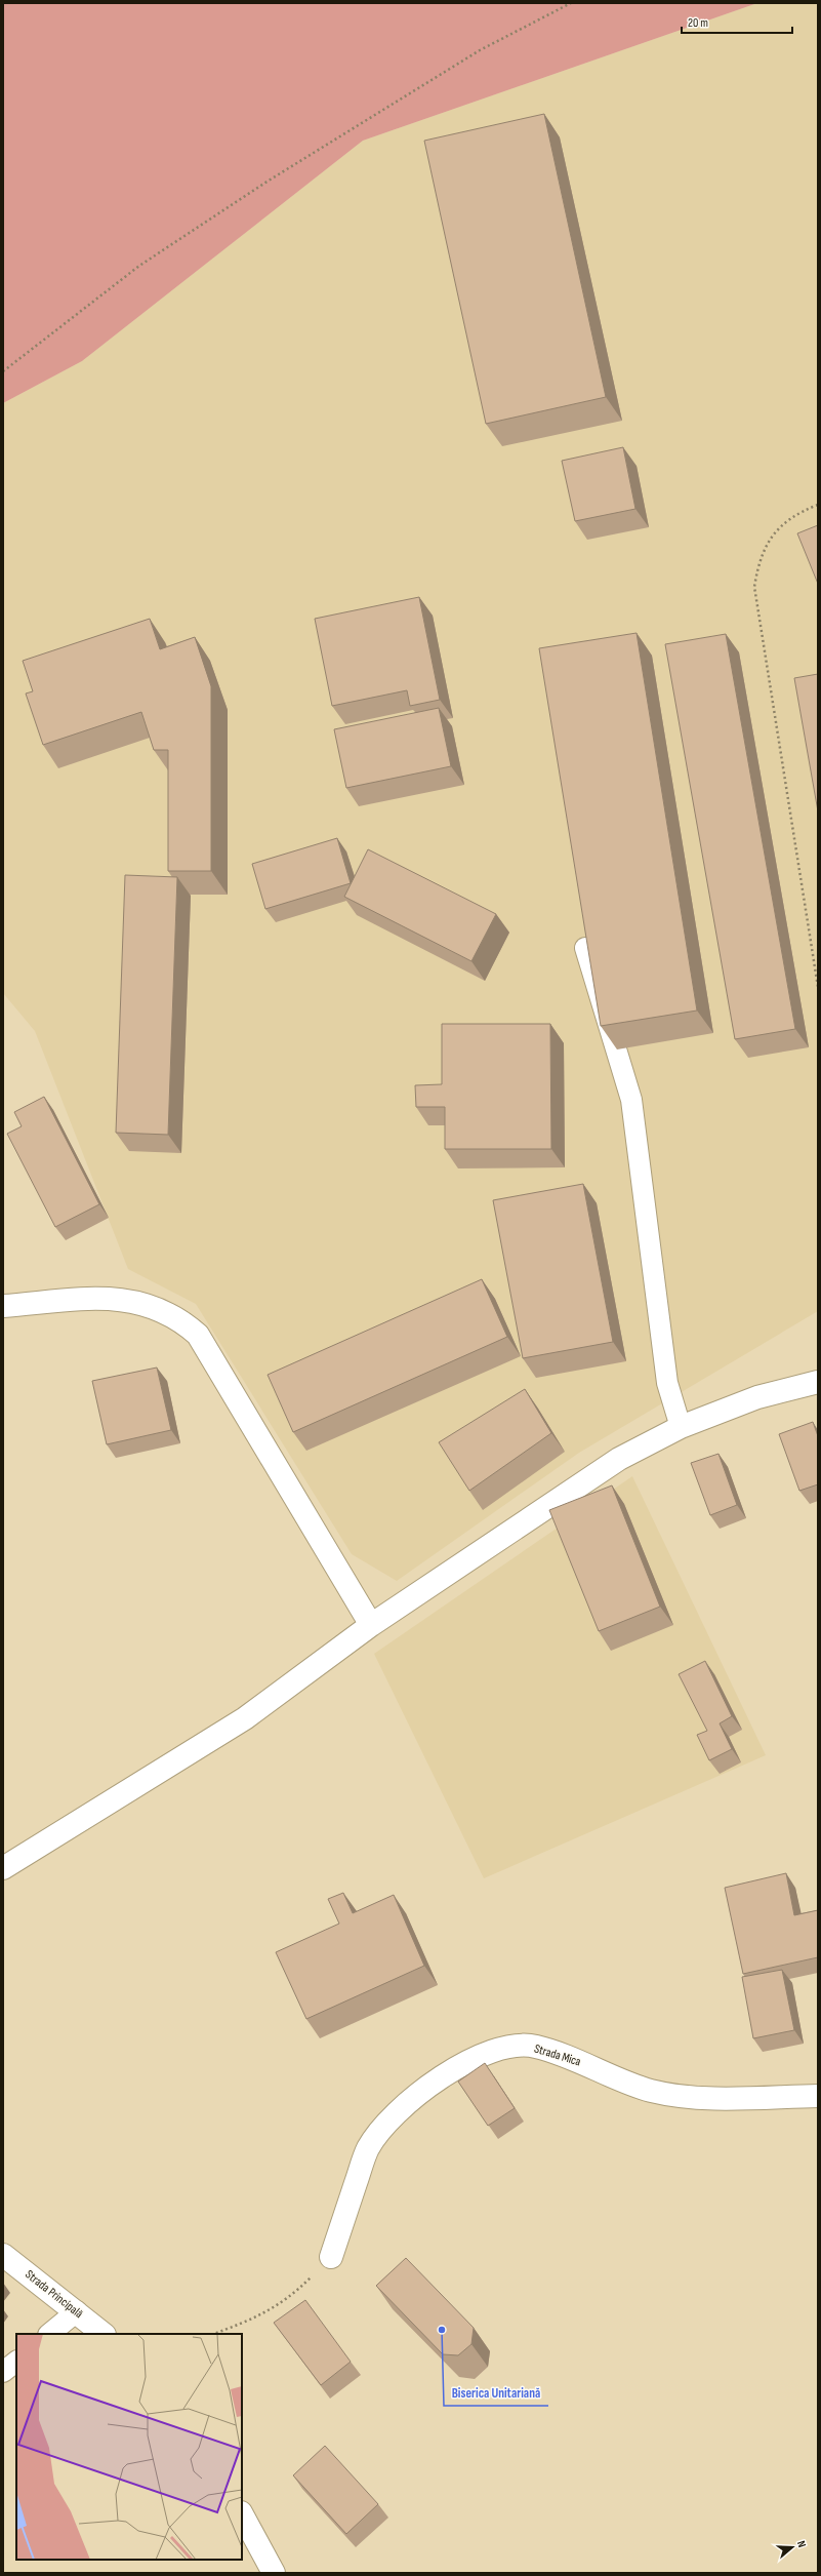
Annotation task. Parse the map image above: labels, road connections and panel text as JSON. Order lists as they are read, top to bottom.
{
  "streets": {
    "street": ["Strada Mica", "Strada Principală"]
  },
  "places": ["Biserica Unitariană"],
  "scale_bar": "20 m",
  "north": "right"
}
